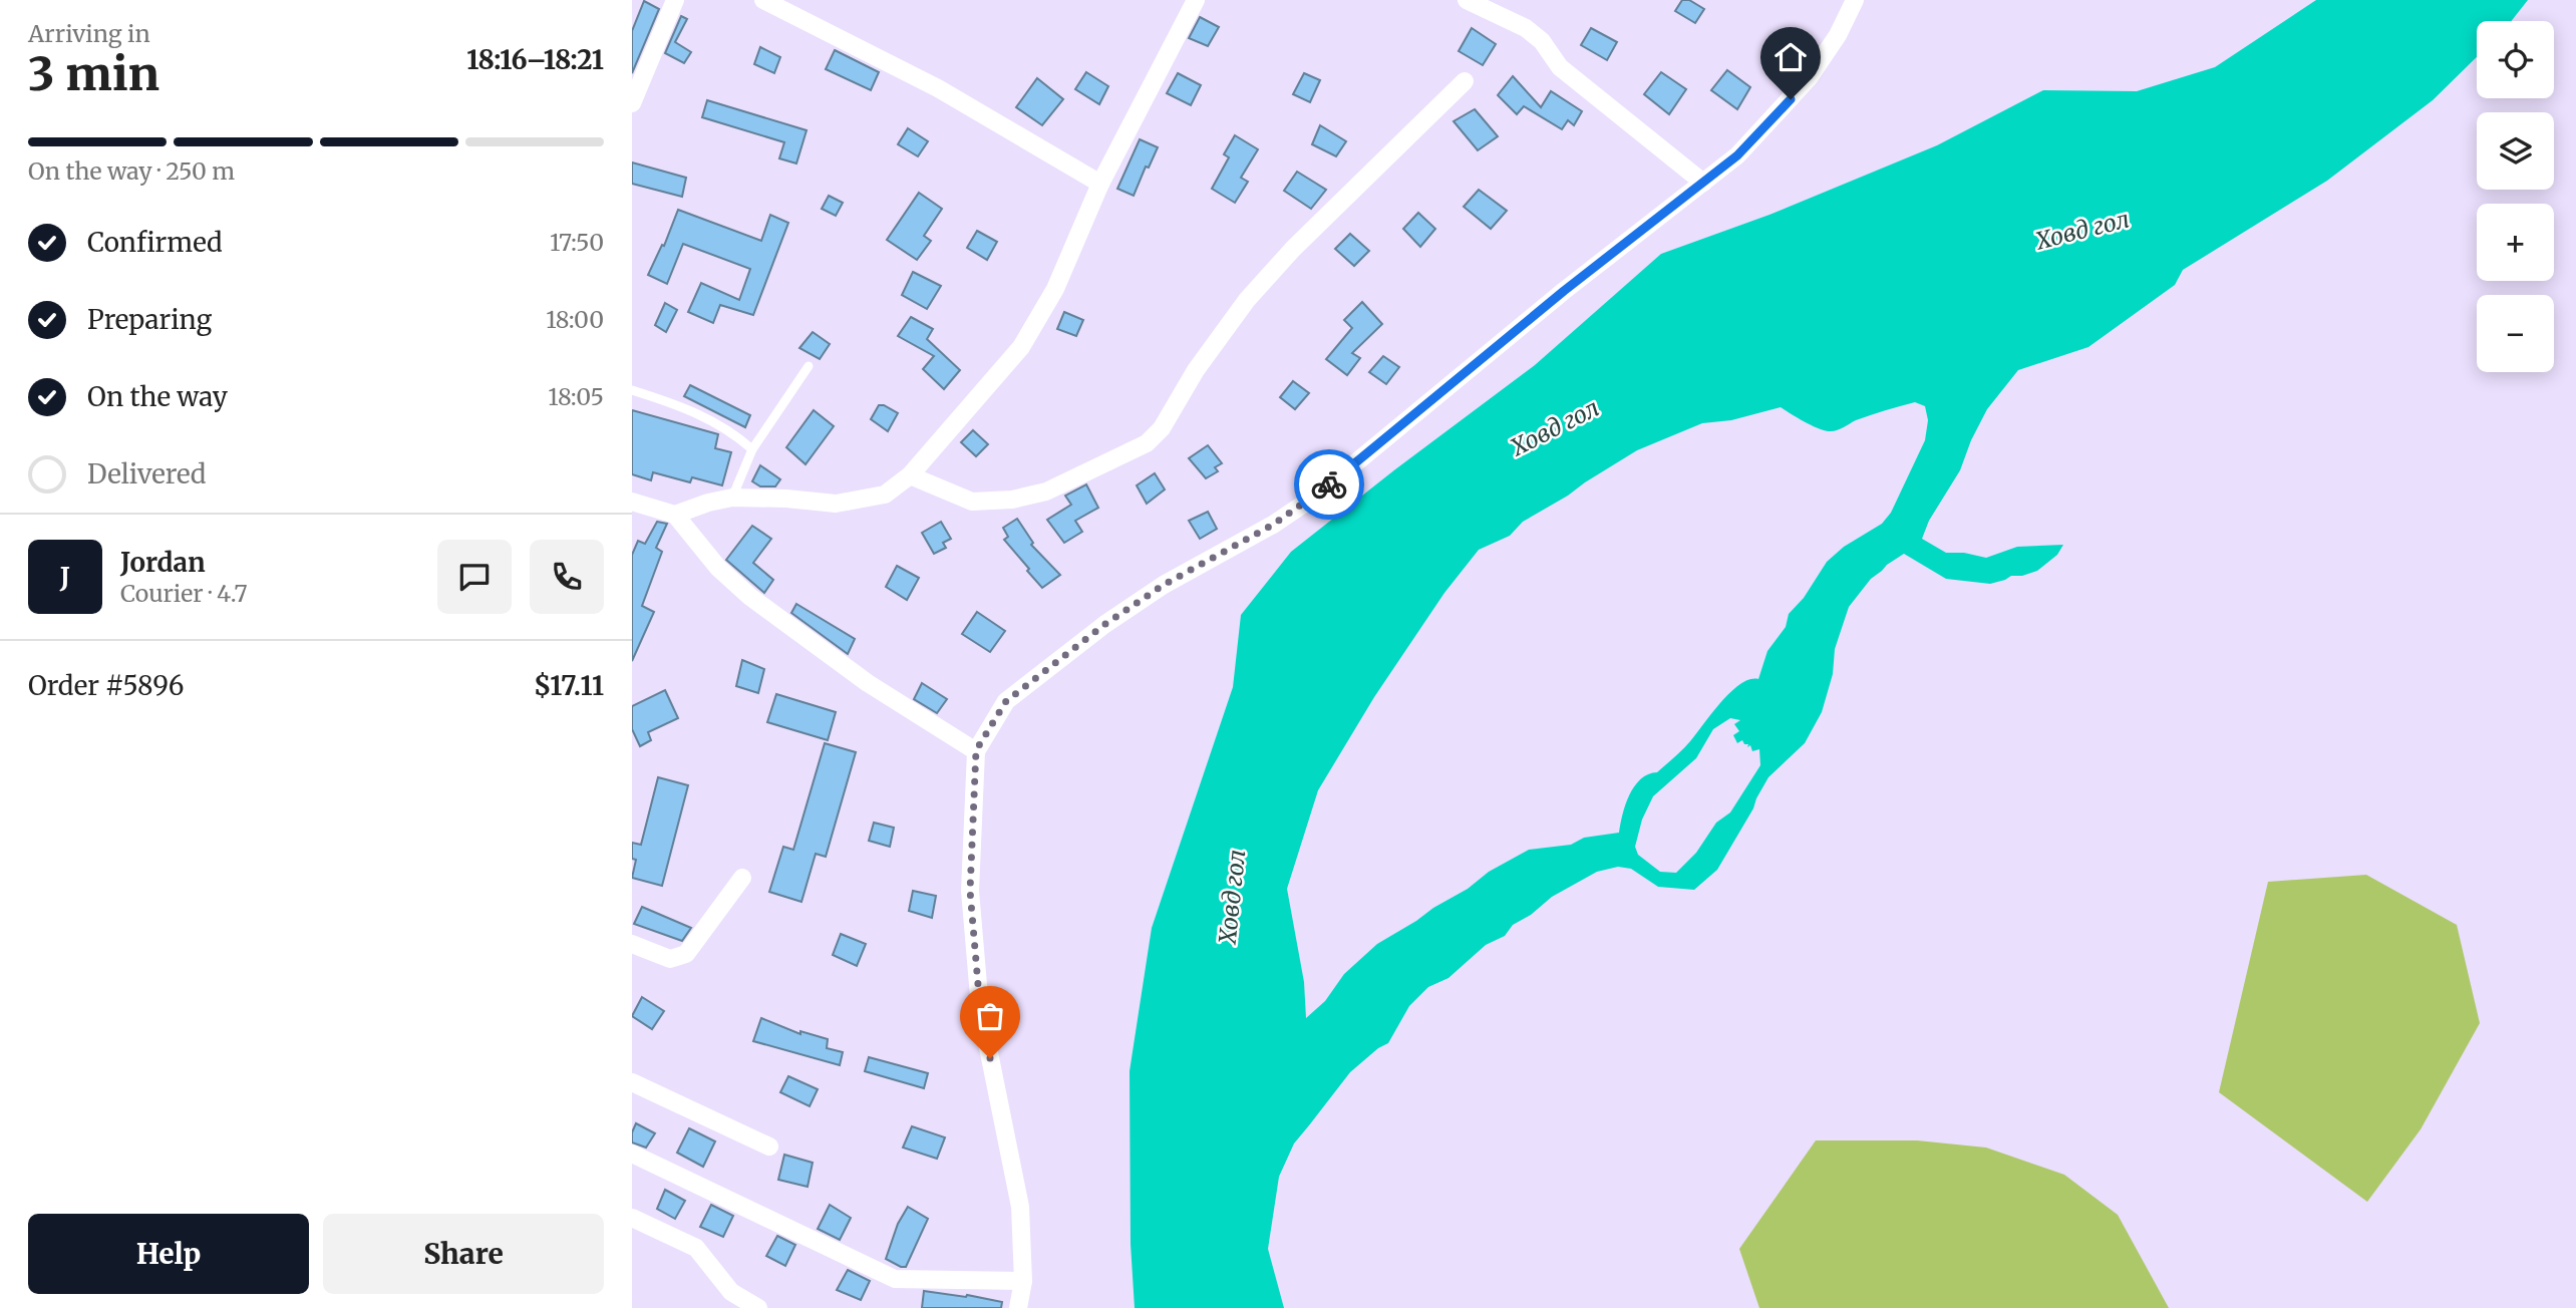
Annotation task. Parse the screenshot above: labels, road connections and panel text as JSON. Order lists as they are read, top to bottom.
{
  "water": ["Ховд гол"],
  "page": {
    "heading": ["3 min", "Arriving in", "18:16–18:21"],
    "panel": [
      "Jordan",
      "Courier · 4.7",
      "Order #5896",
      "$17.11"
    ],
    "map_buttons": ["+", "−"],
    "bar": "On the way · 250 m",
    "list": [
      ["Confirmed", "17:50"],
      ["Preparing", "18:00"],
      ["On the way", "18:05"],
      "Delivered"
    ],
    "round": "J",
    "buttons": ["Help", "Share"]
  }
}
